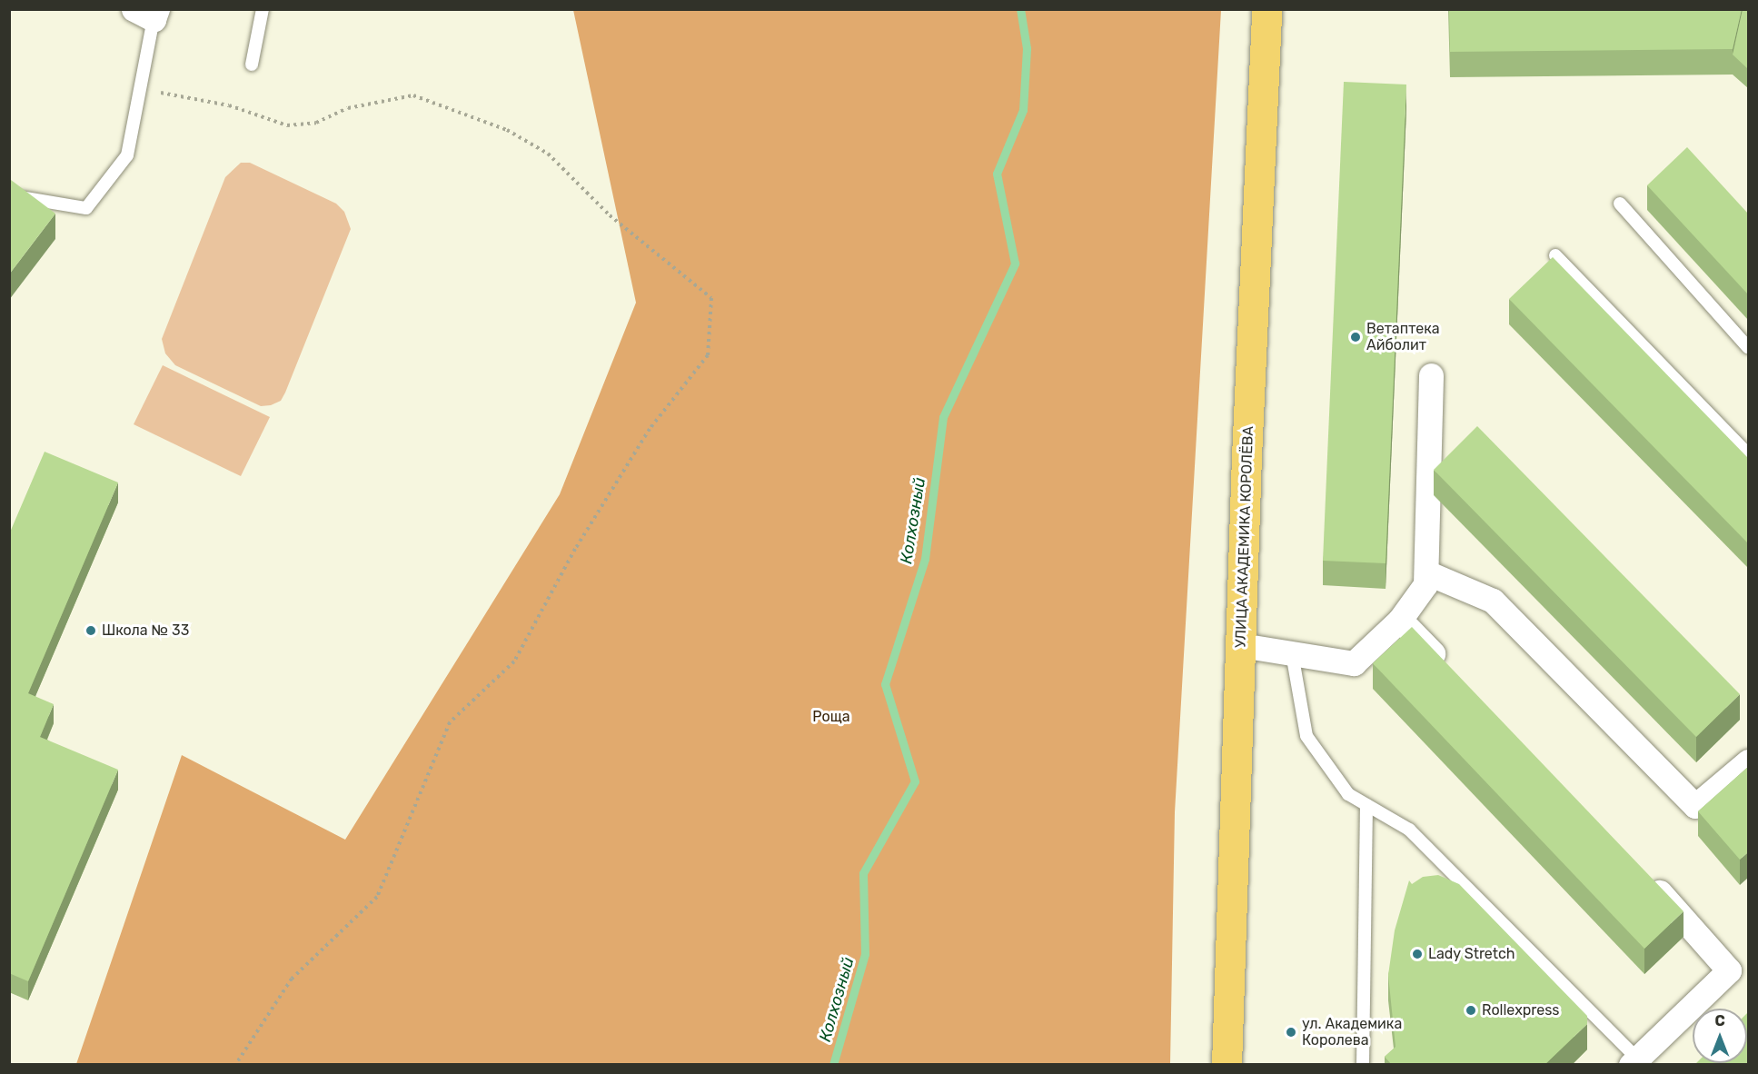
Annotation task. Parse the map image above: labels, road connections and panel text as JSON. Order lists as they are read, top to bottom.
{
  "streets": {
    "main road": ["УЛИЦА АКАДЕМИКА КОРОЛЁВА"]
  },
  "water": ["Колхозный"],
  "parks": ["Роща"],
  "places": [
    "Ветаптека Айболит",
    "Школа № 33",
    "Lady Stretch",
    "Rollexpress",
    "ул. Академика Королева"
  ],
  "north": "top"
}
